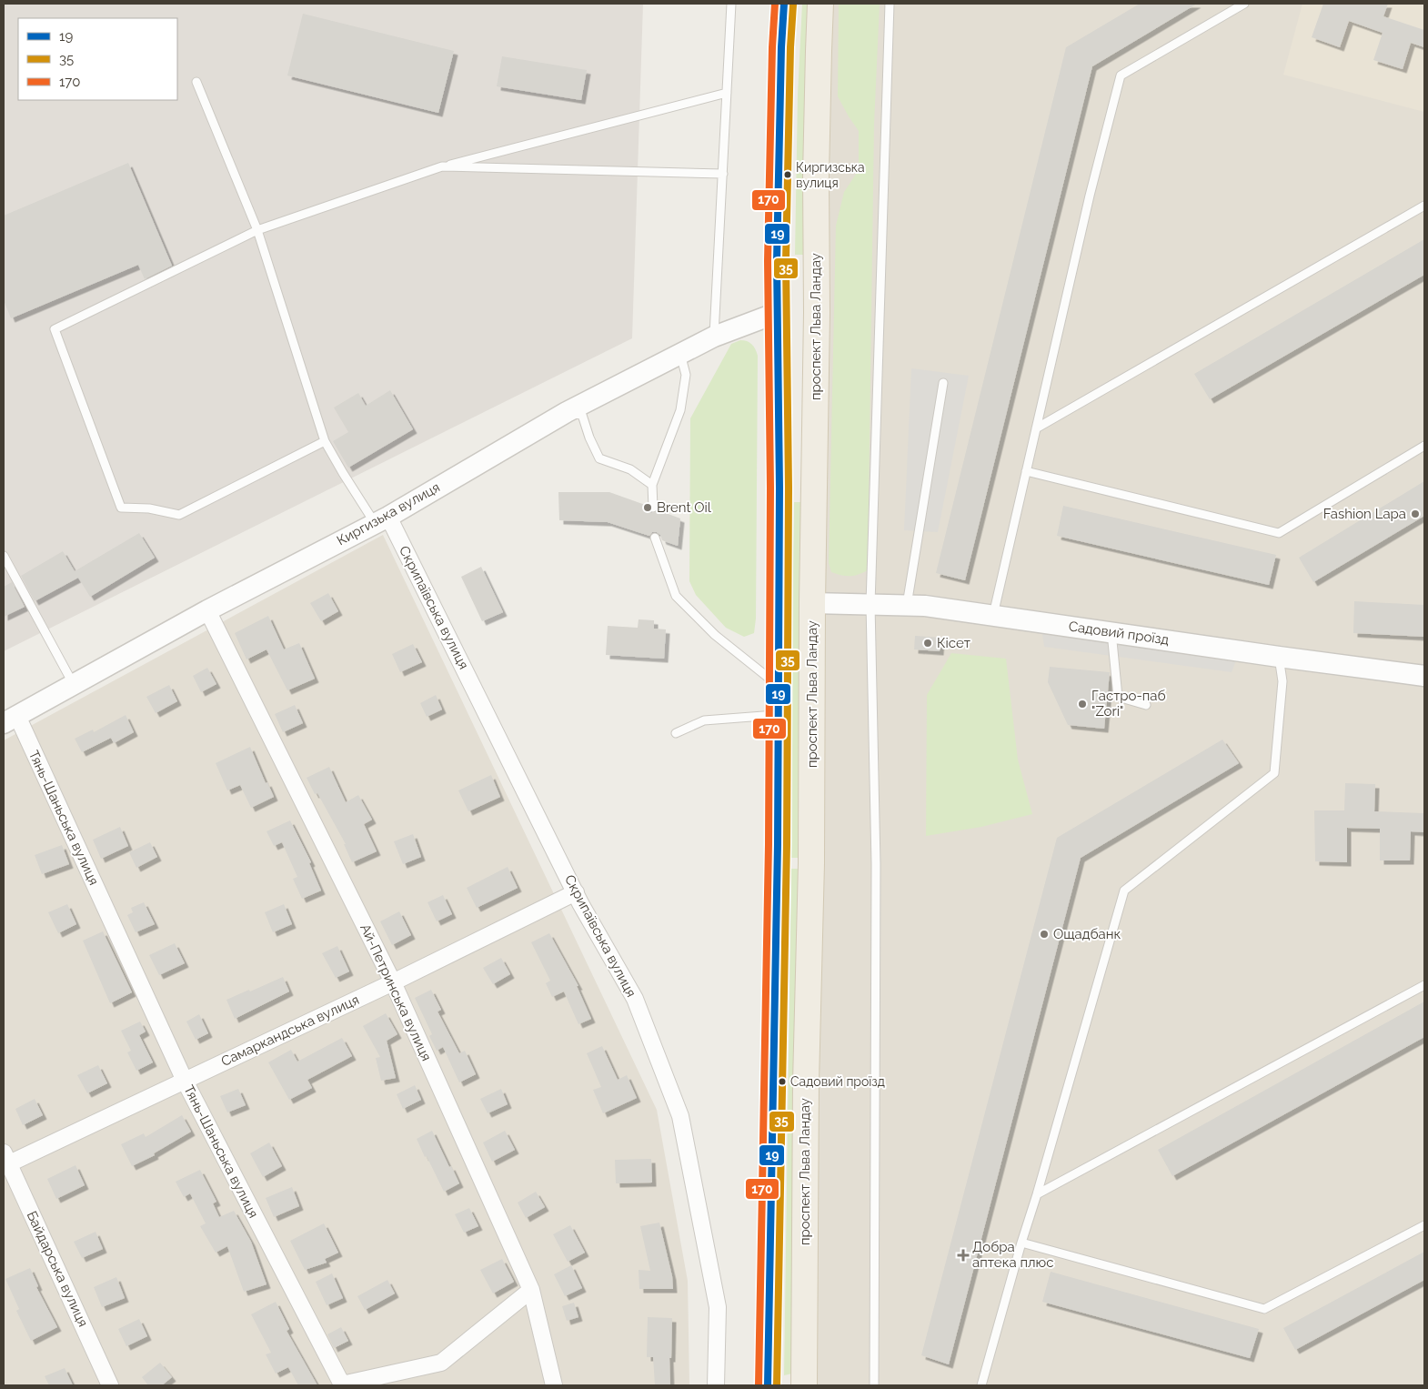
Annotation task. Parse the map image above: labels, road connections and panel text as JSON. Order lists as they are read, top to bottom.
{
  "streets": {
    "main road": ["проспект Льва Ландау"],
    "street": [
      "Киргизька вулиця",
      "Скрипаївська вулиця",
      "Садовий проїзд",
      "Тянь-Шаньська вулиця",
      "Ай-Петринська вулиця",
      "Самаркандська вулиця",
      "Байдарська вулиця"
    ]
  },
  "crossings": [
    ["проспект Льва Ландау", "Садовий проїзд"],
    ["Киргизька вулиця", "Скрипаївська вулиця"],
    ["Киргизька вулиця", "Тянь-Шаньська вулиця"],
    ["Киргизька вулиця", "Ай-Петринська вулиця"],
    ["Скрипаївська вулиця", "Самаркандська вулиця"],
    ["Тянь-Шаньська вулиця", "Ай-Петринська вулиця"],
    ["Тянь-Шаньська вулиця", "Самаркандська вулиця"],
    ["Ай-Петринська вулиця", "Самаркандська вулиця"],
    ["Самаркандська вулиця", "Байдарська вулиця"]
  ],
  "places": {
    "other": [
      "Киргизська вулиця",
      "Brent Oil",
      "Fashion Lapa",
      "Кісет",
      "Гастро-паб \"Zori\"",
      "Ощадбанк",
      "Садовий проїзд"
    ],
    "health": ["Добра аптека плюс"]
  },
  "lines": ["transit line 19", "transit line 170", "transit line 35"],
  "legend": ["19", "35", "170"]
}
